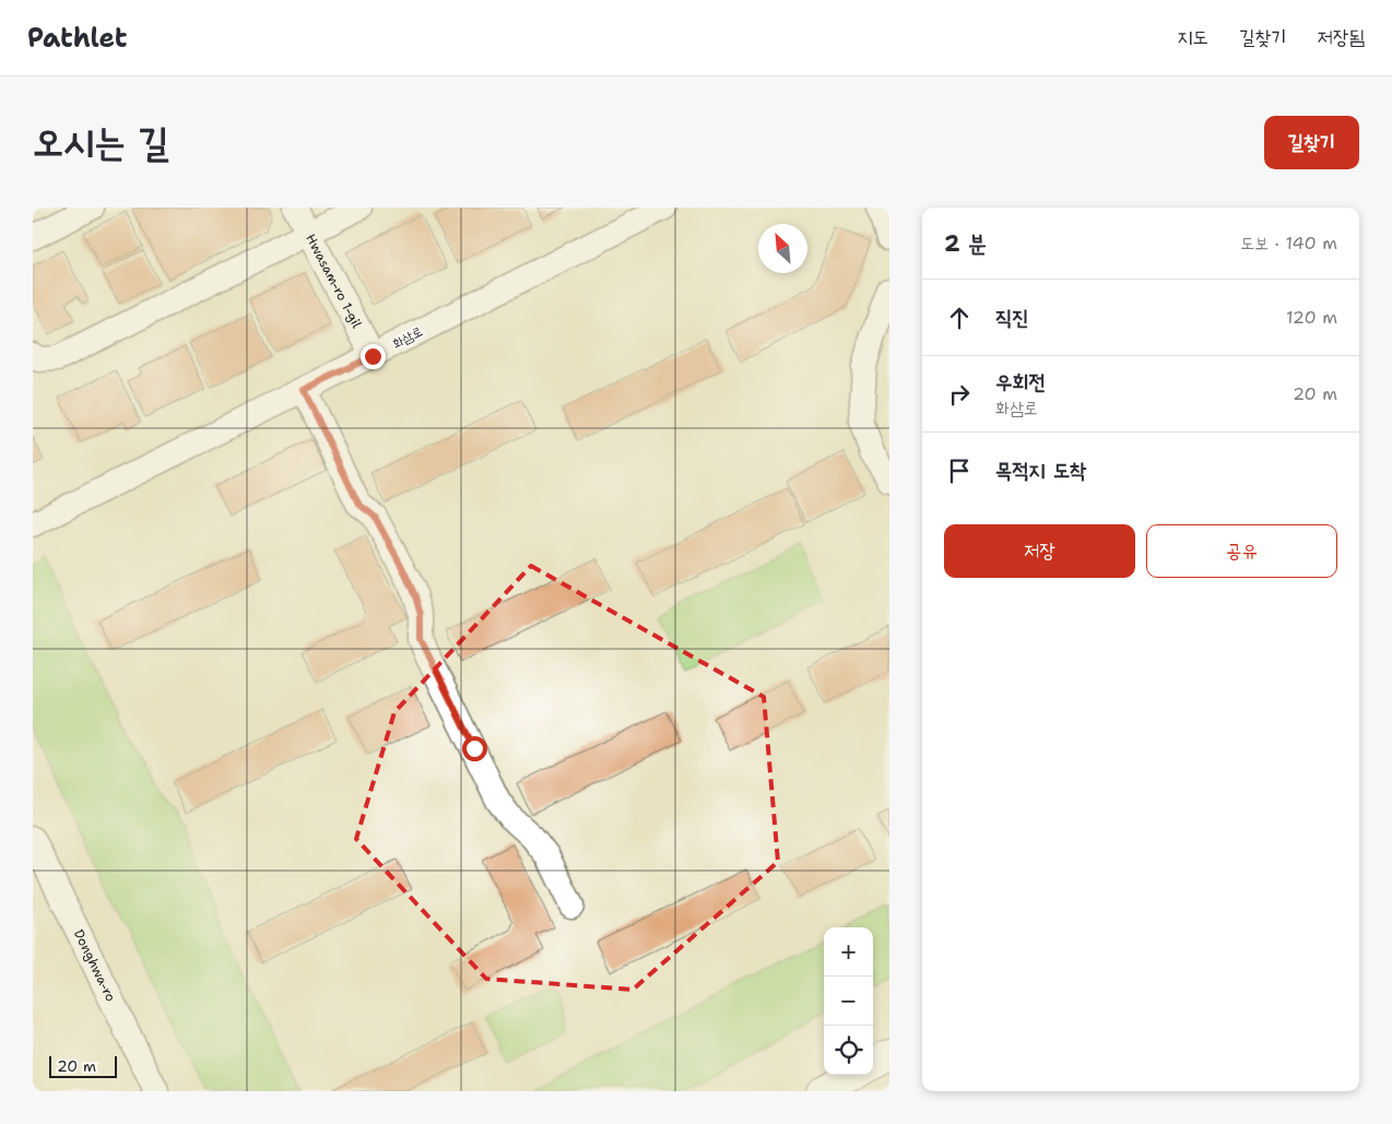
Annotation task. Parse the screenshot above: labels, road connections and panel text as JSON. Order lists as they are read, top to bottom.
{
  "streets": {
    "street": ["Hwasam-ro 1-gil", "화삼로", "Donghwa-ro"]
  },
  "crossings": [
    ["Hwasam-ro 1-gil", "화삼로"]
  ],
  "scale_bar": "20 m",
  "north": "top left",
  "page": {
    "header": "Pathlet",
    "nav": ["지도", "길찾기", "저장됨"],
    "title": "오시는 길",
    "buttons": [
      "길찾기",
      ["저장", "공유"]
    ],
    "heading": ["2 분", "도보 · 140 m"],
    "list": [
      ["직진", "120 m"],
      ["우회전", "화삼로", "20 m"],
      "목적지 도착"
    ],
    "map_buttons": ["+", "−"],
    "scale": "20 m"
  }
}
